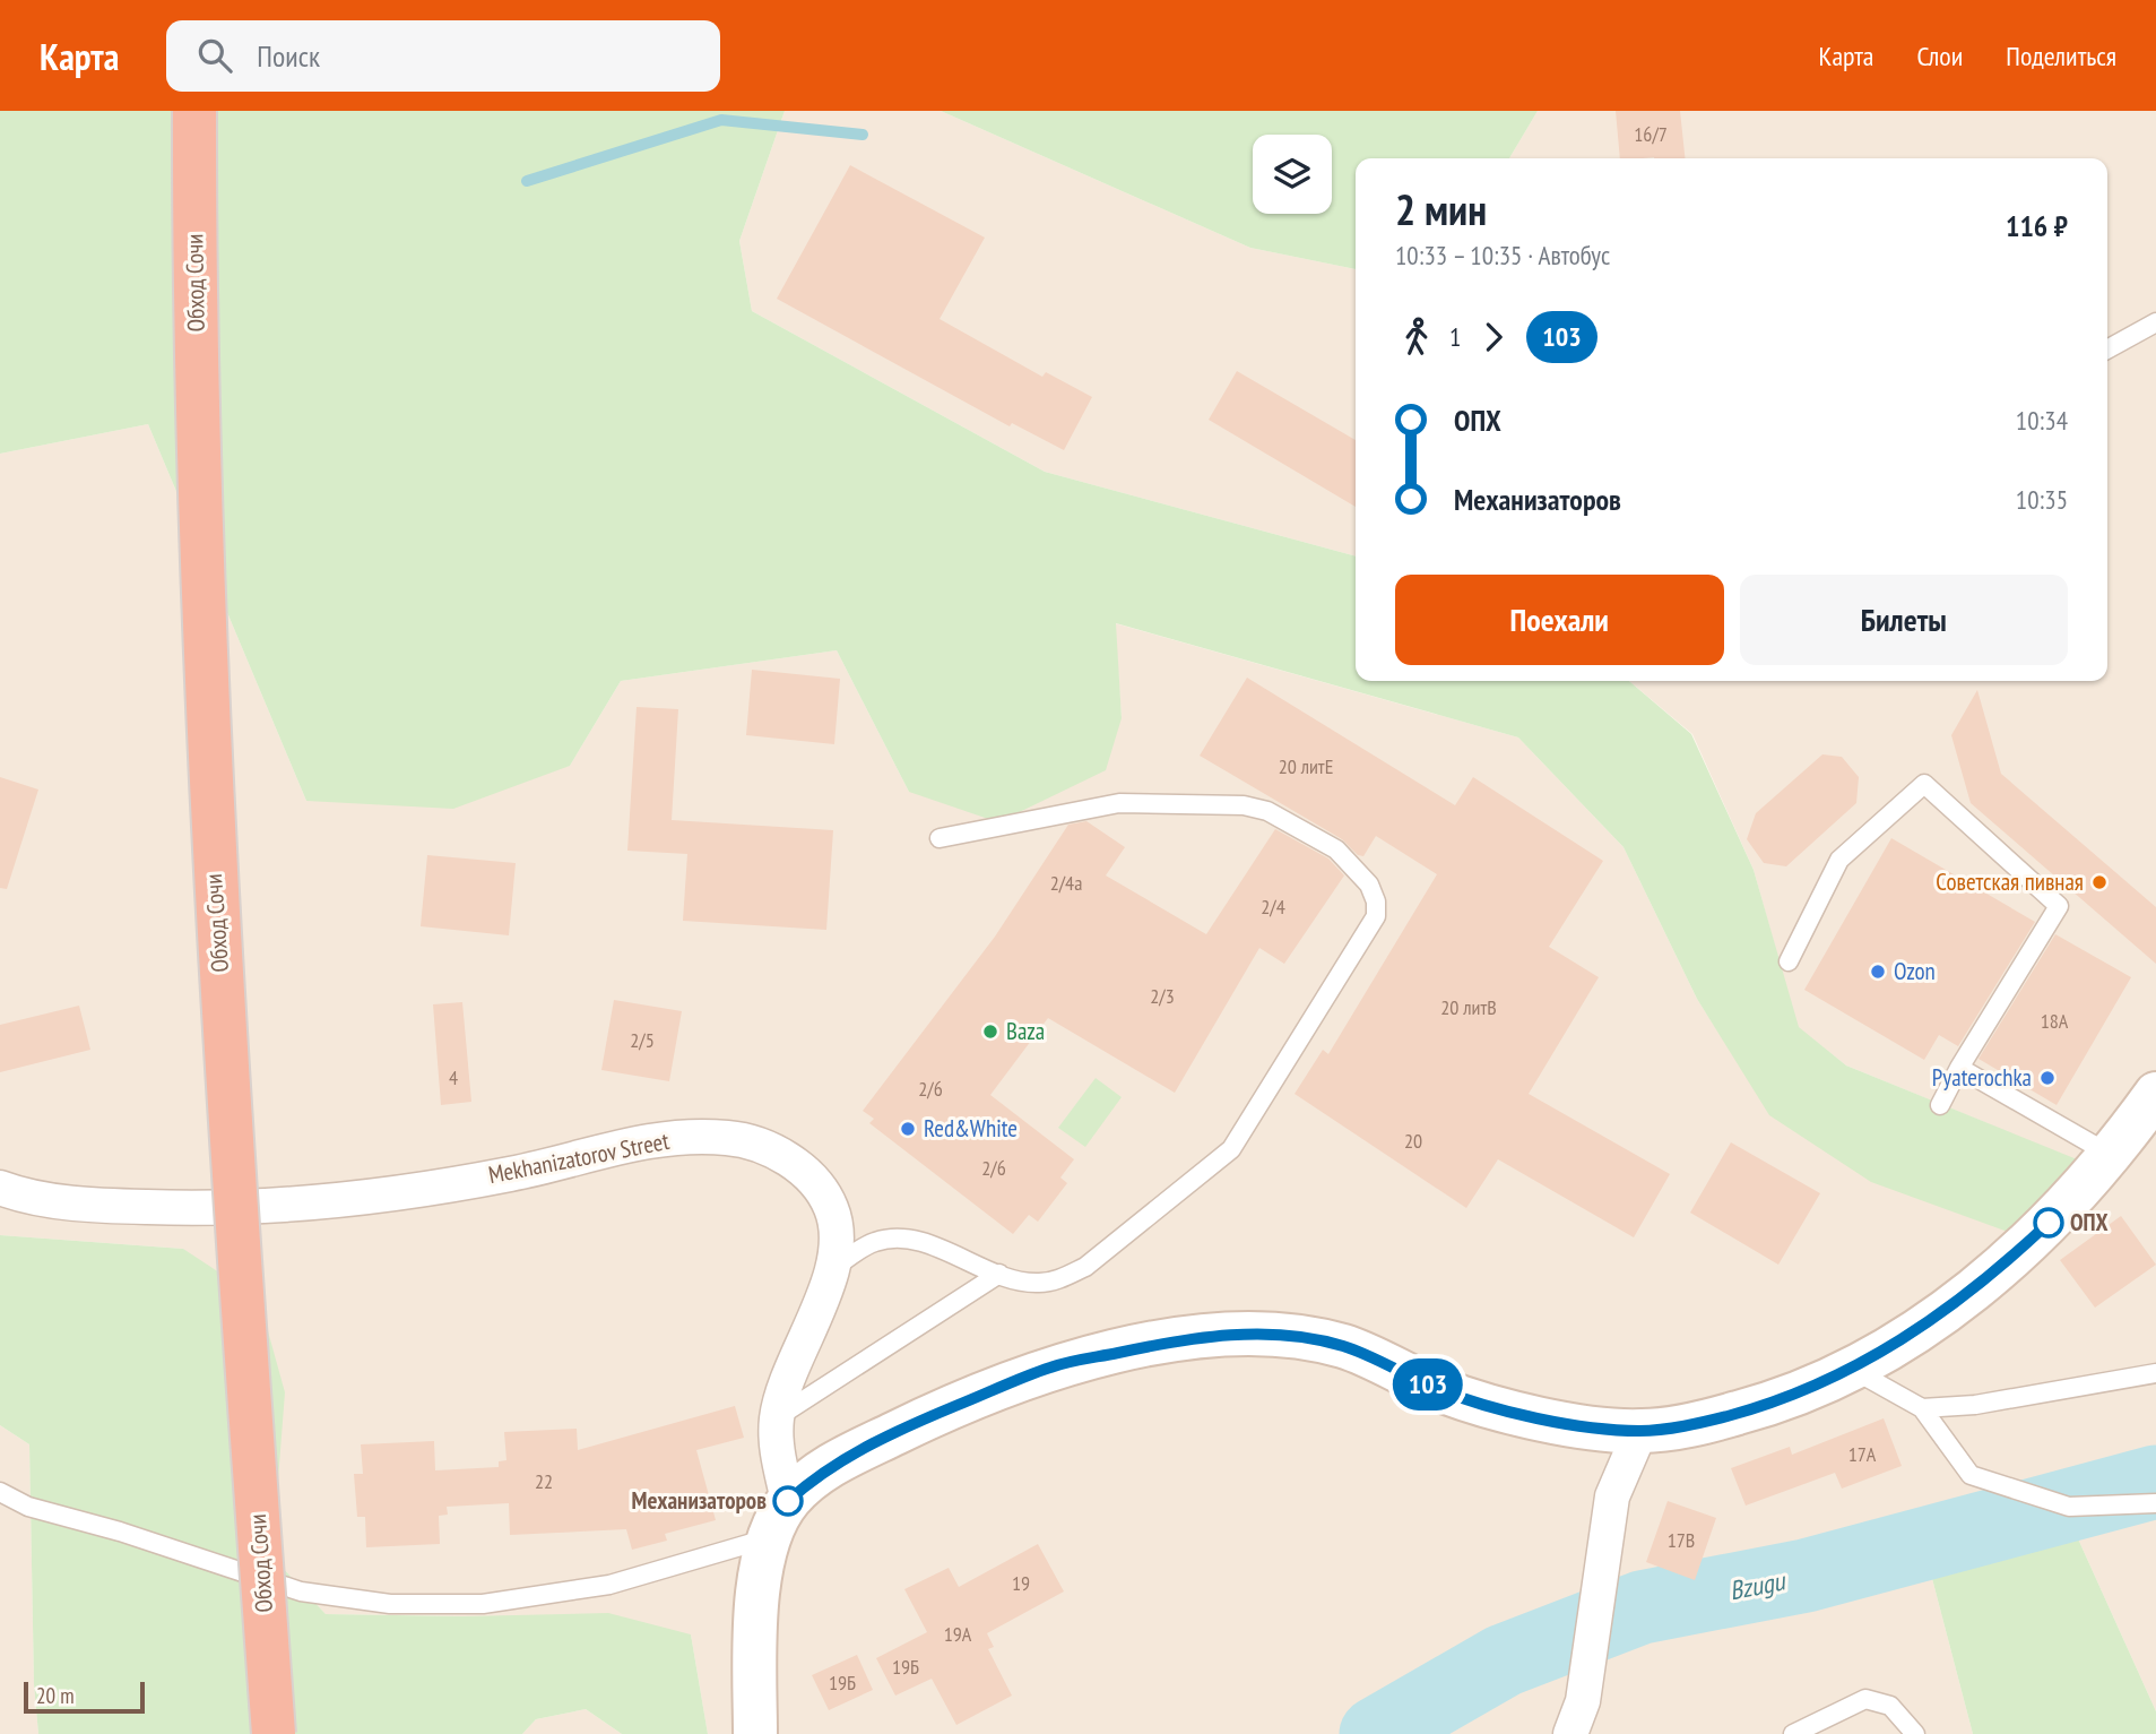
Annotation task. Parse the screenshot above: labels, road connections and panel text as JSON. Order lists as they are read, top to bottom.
{
  "streets": {
    "highway": ["Обход Сочи"],
    "street": ["Mekhanizatorov Street"]
  },
  "water": ["Bzugu"],
  "places": [
    "Советская пивная",
    "Ozon",
    "Baza",
    "Pyaterochka",
    "Red&White",
    "ОПХ",
    "Механизаторов"
  ],
  "lines": ["bus line 103"],
  "house_numbers": [
    "16/7",
    "20 литЕ",
    "2/4а",
    "2/4",
    "2/3",
    "20 литВ",
    "18А",
    "2/5",
    "4",
    "2/6",
    "20",
    "2/6",
    "17А",
    "22",
    "17В",
    "19",
    "19А",
    "19Б",
    "19Б"
  ],
  "scale_bar": "20 m",
  "page": {
    "header": "Карта",
    "search": "Поиск",
    "nav": ["Карта", "Слои", "Поделиться"],
    "on_map": "103",
    "heading": ["2 мин", "10:33 – 10:35 · Автобус", "116 ₽"],
    "legs": ["1", "103"],
    "list": [
      {
        "name": "ОПХ",
        "value": "10:34"
      },
      {
        "name": "Механизаторов",
        "value": "10:35"
      }
    ],
    "buttons": ["Поехали", "Билеты"],
    "scale": "20 m"
  }
}
